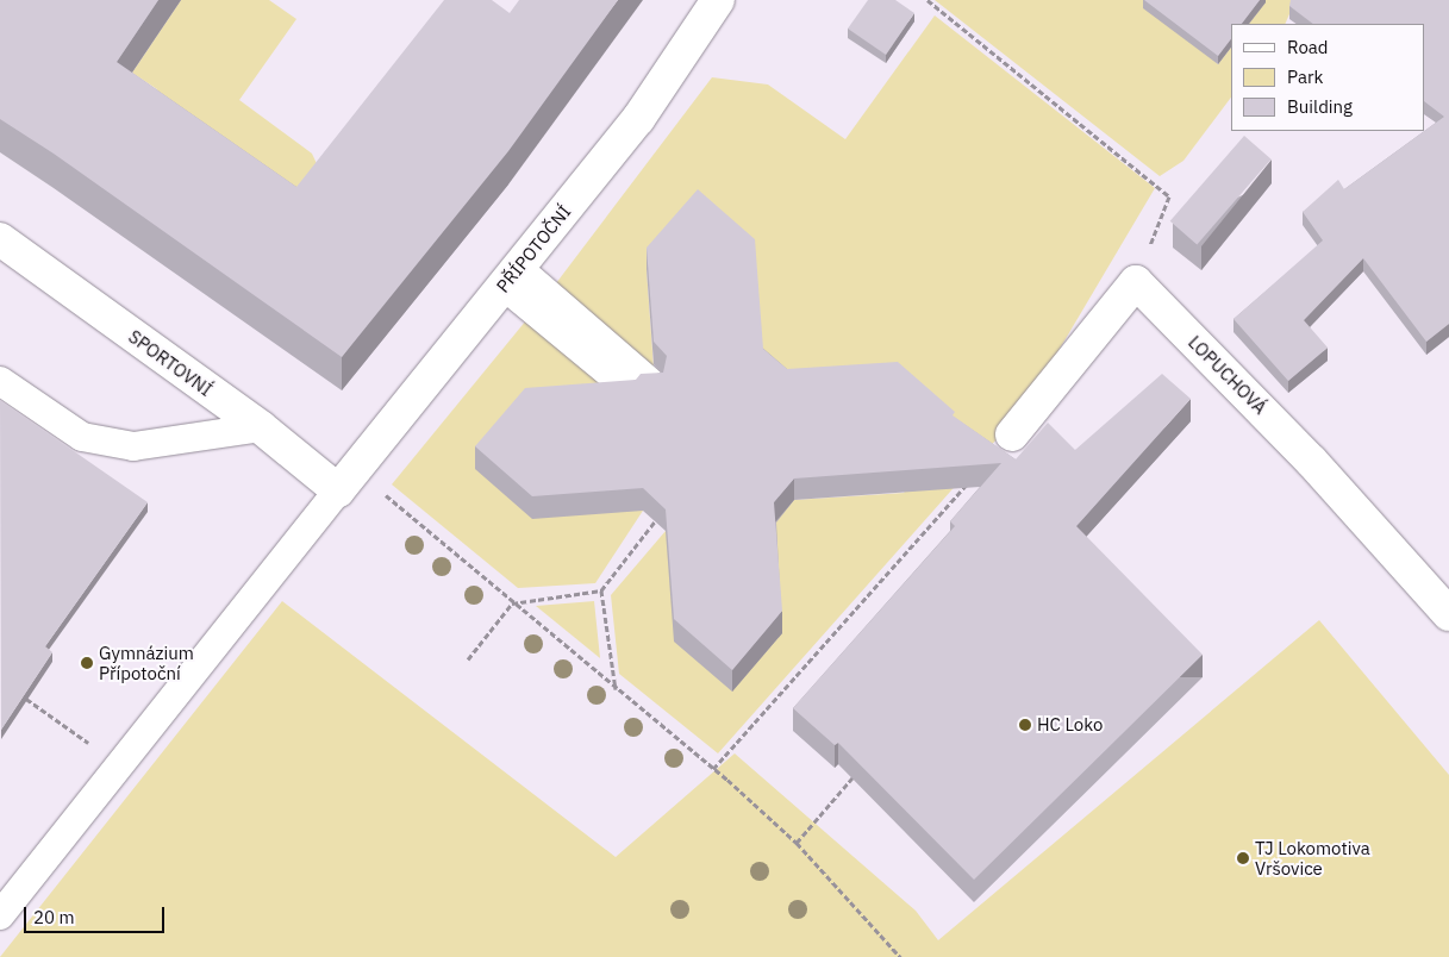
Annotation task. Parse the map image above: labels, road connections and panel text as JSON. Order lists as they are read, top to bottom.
{
  "streets": {
    "street": ["PŘÍPOTOČNÍ", "SPORTOVNÍ", "LOPUCHOVÁ"]
  },
  "crossings": [
    ["PŘÍPOTOČNÍ", "SPORTOVNÍ"]
  ],
  "places": ["Gymnázium Přípotoční", "HC Loko", "TJ Lokomotiva Vršovice"],
  "legend": ["Road", "Park", "Building"],
  "scale_bar": "20 m"
}
